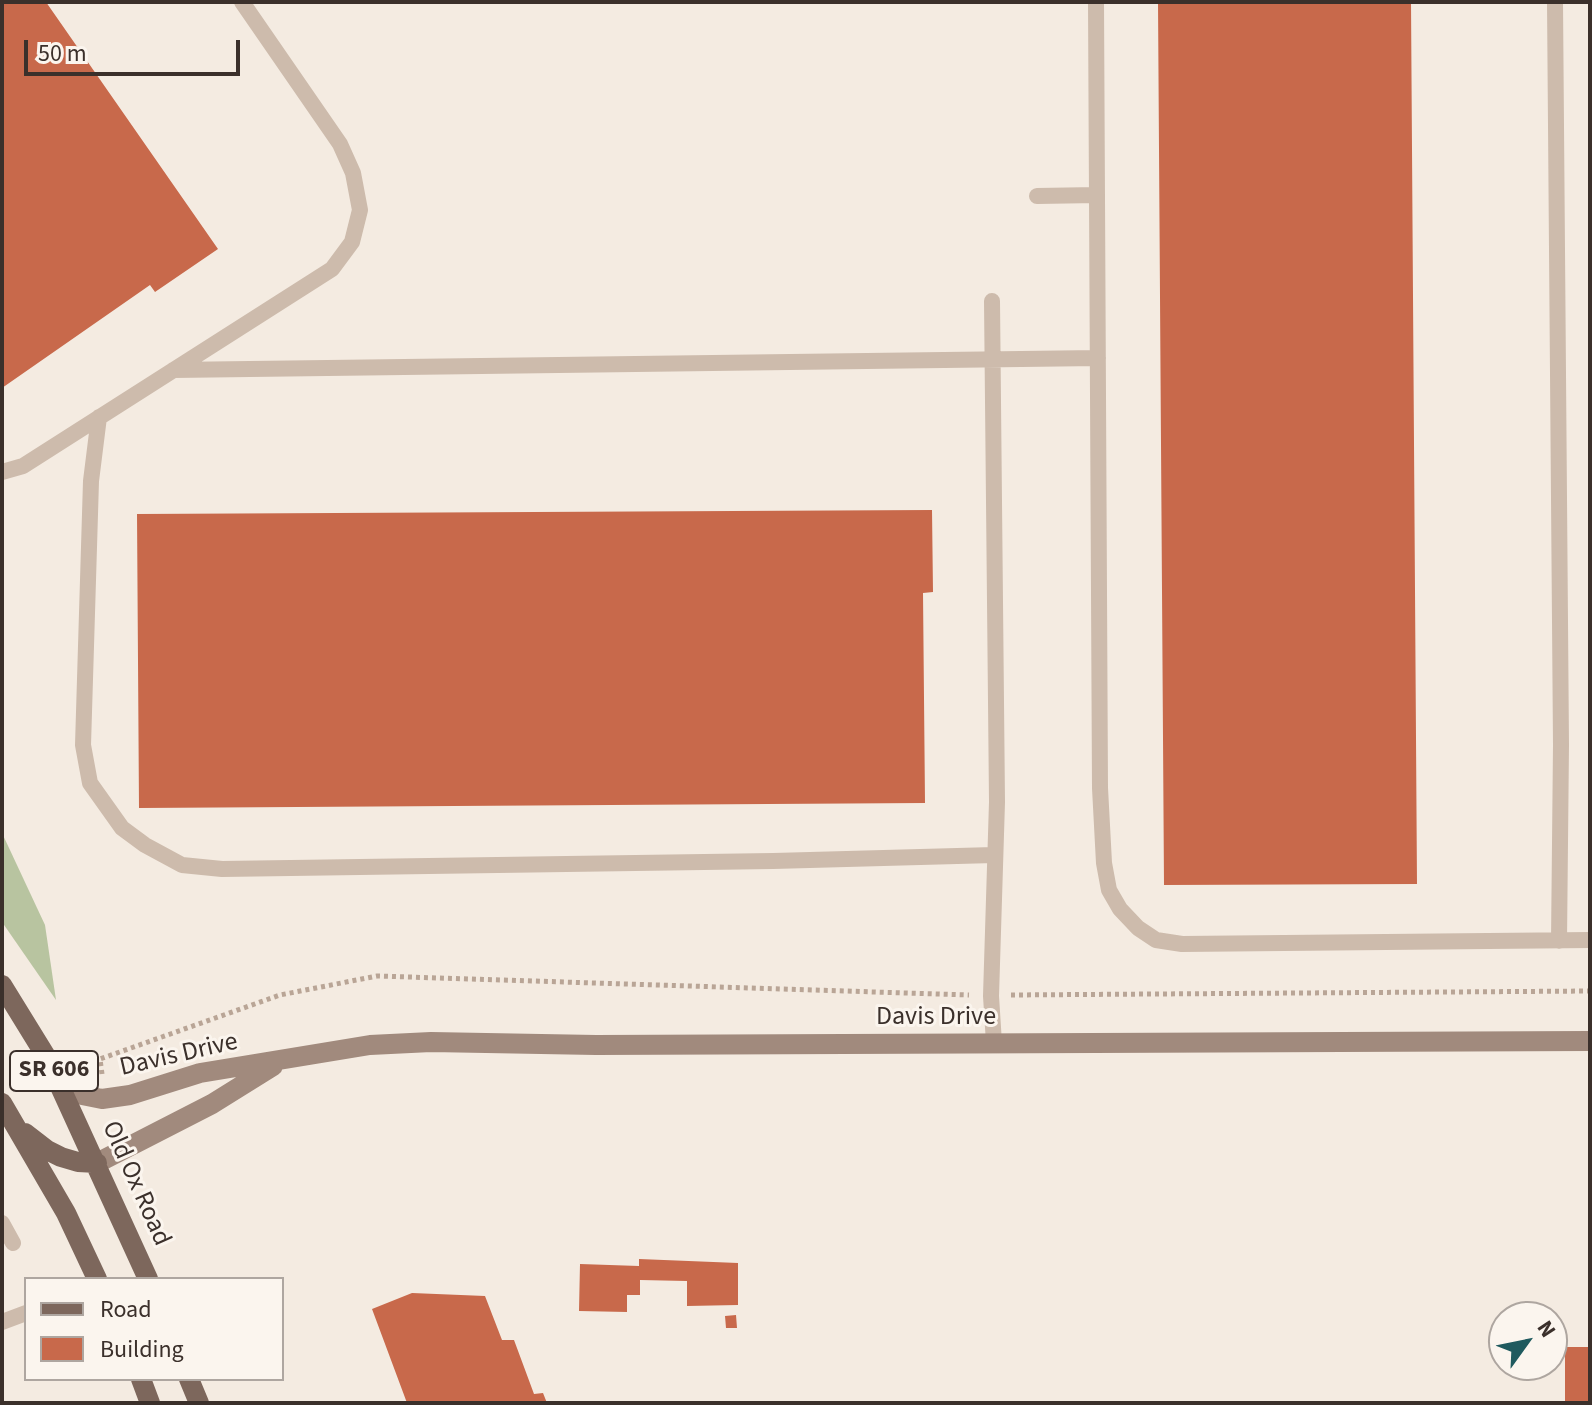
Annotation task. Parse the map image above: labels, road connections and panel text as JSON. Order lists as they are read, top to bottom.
{
  "streets": {
    "main road": ["SR 606", "Old Ox Road"],
    "street": ["Davis Drive"]
  },
  "crossings": [
    ["Davis Drive", "Old Ox Road"]
  ],
  "legend": ["Road", "Building"],
  "scale_bar": "50 m",
  "north": "top right"
}
